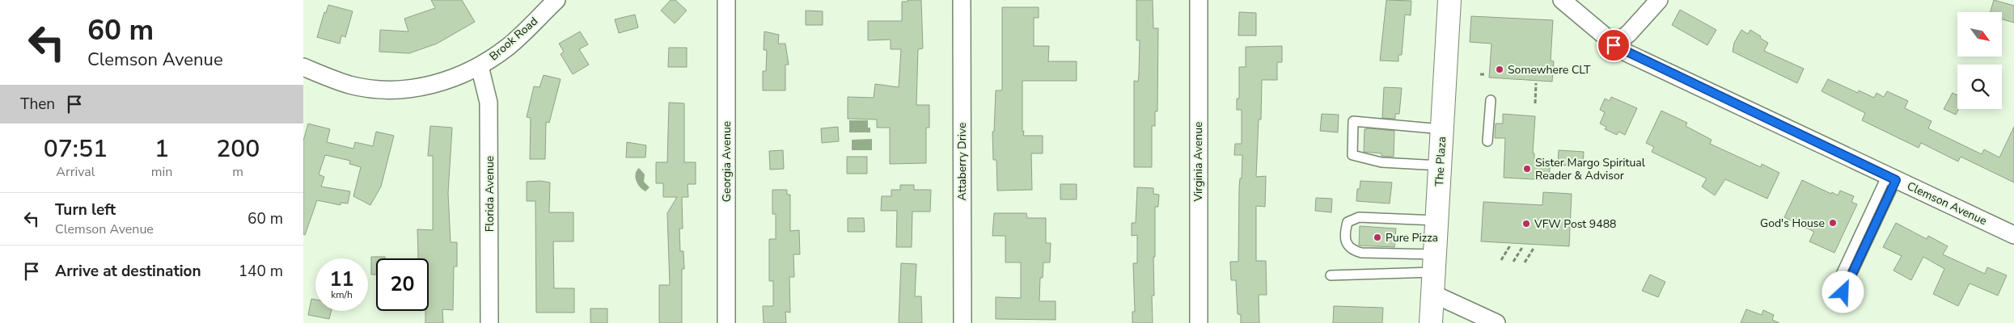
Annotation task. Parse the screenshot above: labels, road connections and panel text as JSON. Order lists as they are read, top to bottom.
{
  "streets": {
    "main road": ["The Plaza"],
    "street": [
      "Brook Road",
      "Georgia Avenue",
      "Attaberry Drive",
      "Virginia Avenue",
      "Florida Avenue",
      "Clemson Avenue"
    ]
  },
  "crossings": [
    ["Brook Road", "Florida Avenue"]
  ],
  "places": [
    "Somewhere CLT",
    "Sister Margo Spiritual Reader & Advisor",
    "God's House",
    "VFW Post 9488",
    "Pure Pizza"
  ],
  "north": "bottom right",
  "page": {
    "turn": ["60 m", "Clemson Avenue"],
    "then": "Then",
    "eta": [
      "07:51",
      "Arrival",
      "1",
      "min",
      "200",
      "m"
    ],
    "list": [
      {
        "name": "Turn left",
        "note": "Clemson Avenue",
        "value": "60 m"
      },
      {
        "name": "Arrive at destination",
        "value": "140 m"
      }
    ],
    "speed": "11 km/h",
    "limit": "20"
  }
}
